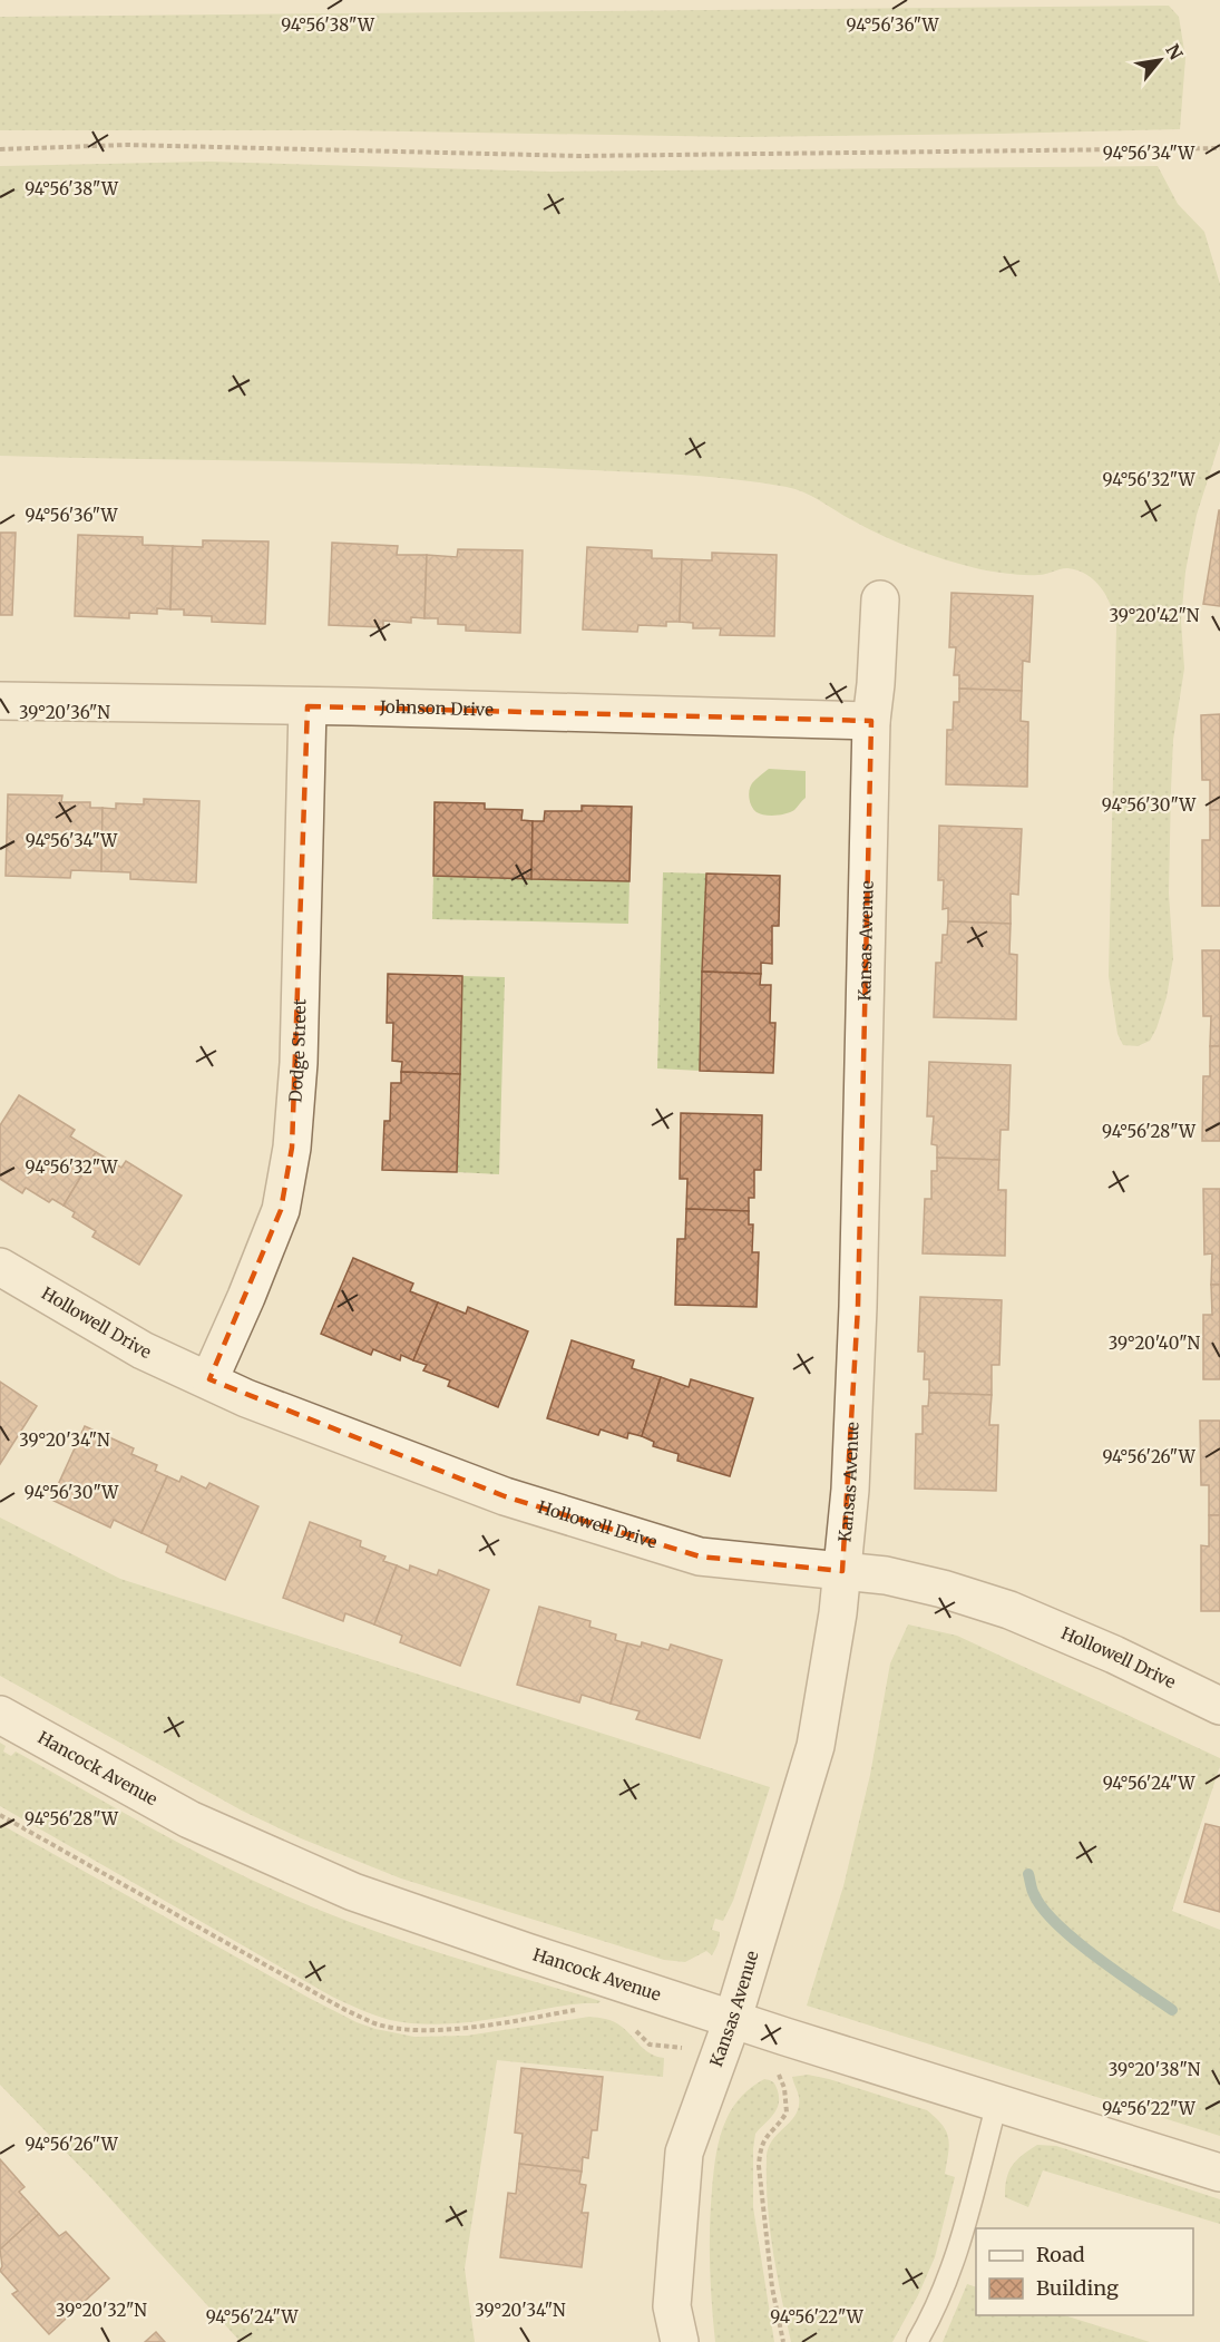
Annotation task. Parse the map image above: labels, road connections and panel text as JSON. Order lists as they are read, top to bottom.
{
  "streets": {
    "street": [
      "Johnson Drive",
      "Kansas Avenue",
      "Dodge Street",
      "Hollowell Drive",
      "Hancock Avenue"
    ]
  },
  "crossings": [
    ["Johnson Drive", "Kansas Avenue"],
    ["Johnson Drive", "Dodge Street"],
    ["Kansas Avenue", "Hollowell Drive"],
    ["Kansas Avenue", "Hancock Avenue"],
    ["Dodge Street", "Hollowell Drive"]
  ],
  "legend": ["Road", "Building"],
  "north": "top right",
  "coordinates": [
    "94°56'38\"W",
    "94°56'36\"W",
    "94°56'34\"W",
    "94°56'32\"W",
    "39°20'42\"N",
    "39°20'36\"N",
    "94°56'30\"W",
    "94°56'28\"W",
    "39°20'40\"N",
    "39°20'34\"N",
    "94°56'26\"W",
    "94°56'24\"W",
    "39°20'38\"N",
    "94°56'22\"W",
    "39°20'32\"N"
  ]
}
